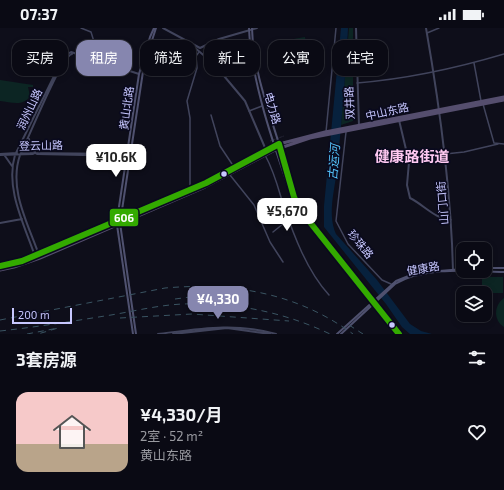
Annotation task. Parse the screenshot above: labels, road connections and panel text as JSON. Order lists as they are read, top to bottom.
{
  "streets": {
    "main road": [
      "黄山北路",
      "电力路",
      "中山东路",
      "健康路"
    ],
    "street": [
      "双井路",
      "润州山路",
      "登云山路",
      "山门口街",
      "珍珠路"
    ]
  },
  "crossings": [
    ["双井路", "中山东路"],
    ["黄山北路", "登云山路"],
    ["电力路", "中山东路"],
    ["润州山路", "登云山路"],
    ["中山东路", "山门口街"],
    ["中山东路", "珍珠路"],
    ["山门口街", "健康路"],
    ["珍珠路", "健康路"]
  ],
  "districts": ["健康路街道"],
  "water": ["古运河"],
  "lines": ["transit line 606"],
  "scale_bar": "200 m",
  "page": {
    "status": "07:37",
    "chip": [
      "买房",
      "租房",
      "筛选",
      "新上",
      "公寓",
      "住宅"
    ],
    "price": ["¥10.6K", "¥5,670", "¥4,330"],
    "scale": "200 m",
    "heading": "3套房源",
    "list": [
      {
        "name": "¥4,330/月",
        "note": "2室 · 52 m² · 黄山东路"
      }
    ]
  }
}
